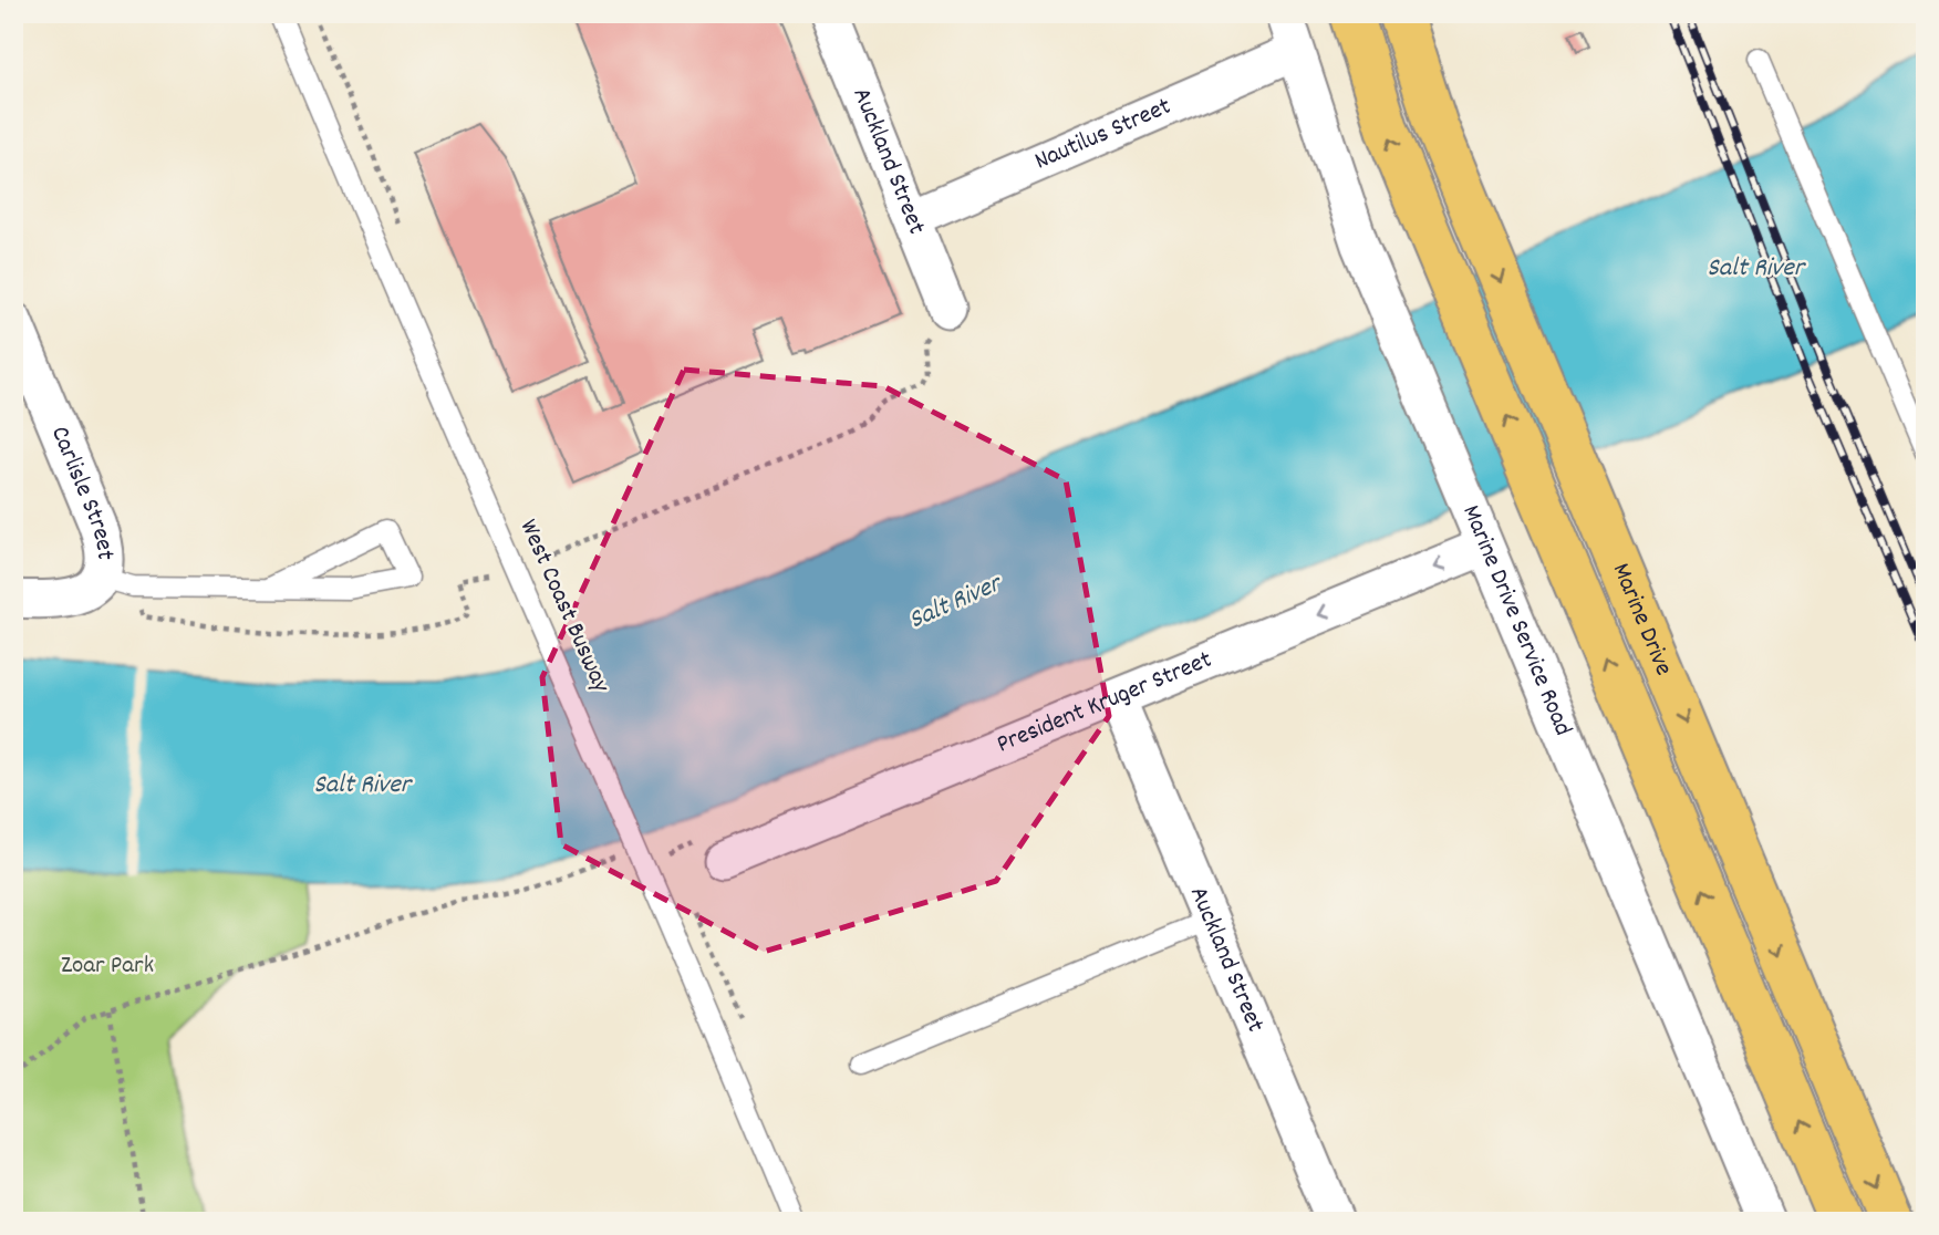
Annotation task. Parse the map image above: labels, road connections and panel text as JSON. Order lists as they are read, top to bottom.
{
  "streets": {
    "main road": ["Marine Drive"],
    "street": [
      "Nautilus Street",
      "Auckland Street",
      "Carlisle Street",
      "Marine Drive Service Road",
      "President Kruger Street"
    ],
    "lane": ["West Coast Busway"]
  },
  "crossings": [
    ["Nautilus Street", "Auckland Street"],
    ["Nautilus Street", "Marine Drive Service Road"],
    ["Auckland Street", "President Kruger Street"],
    ["Marine Drive Service Road", "President Kruger Street"]
  ],
  "one_way": ["President Kruger Street"],
  "water": ["Salt River"],
  "parks": ["Zoar Park"]
}
